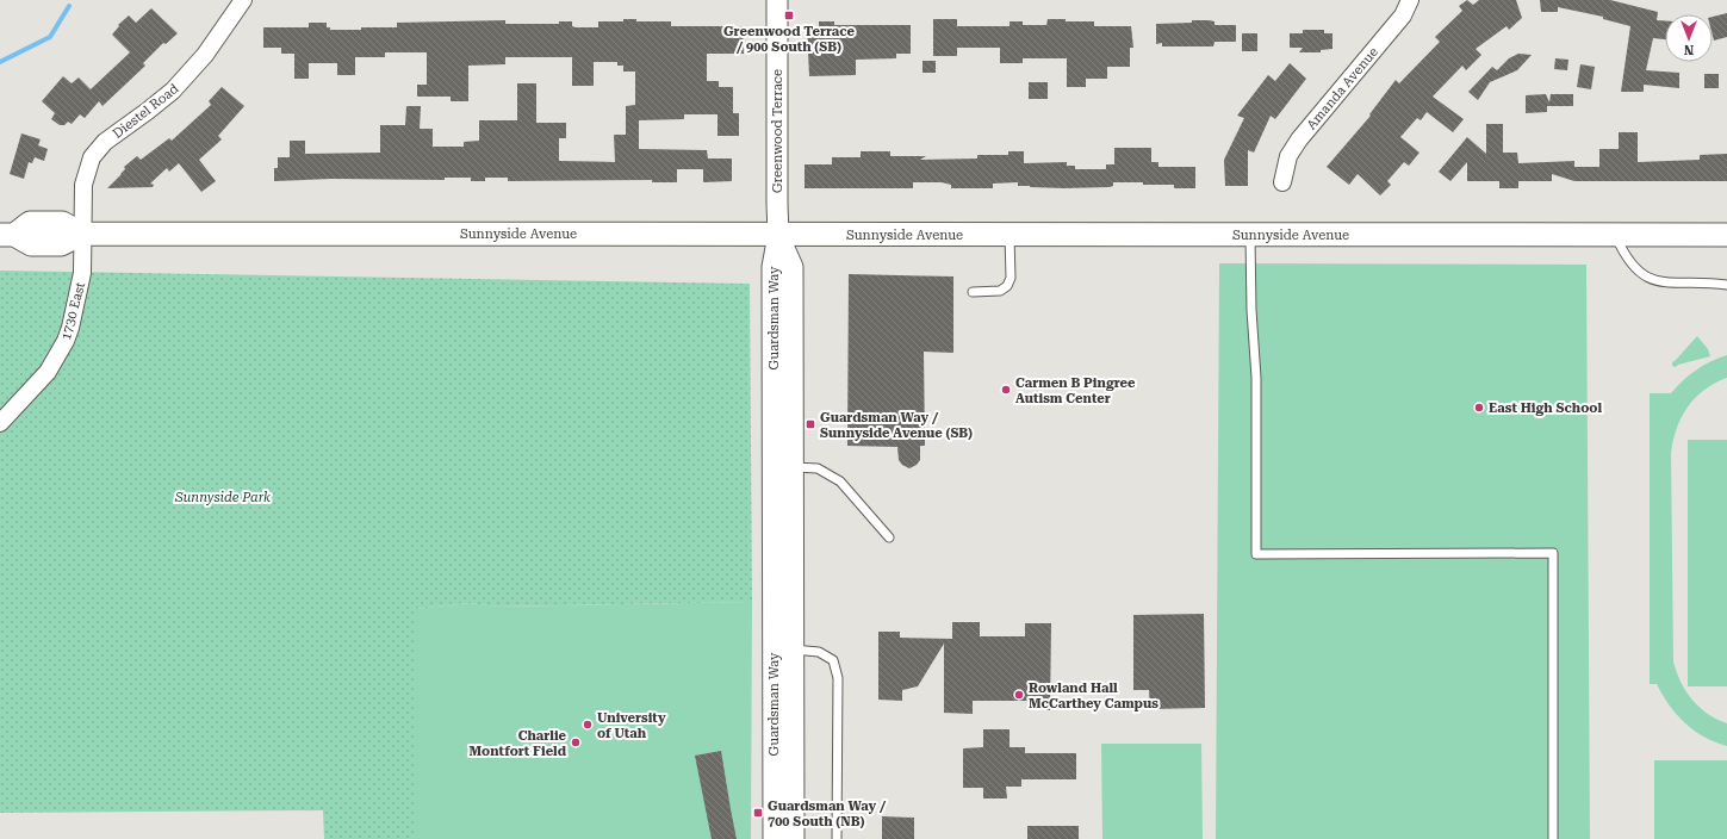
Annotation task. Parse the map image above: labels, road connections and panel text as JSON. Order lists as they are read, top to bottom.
{
  "streets": {
    "main road": ["Sunnyside Avenue"],
    "street": [
      "Amanda Avenue",
      "Diestel Road",
      "Greenwood Terrace",
      "1730 East",
      "Guardsman Way"
    ]
  },
  "crossings": [
    ["Diestel Road", "Sunnyside Avenue"],
    ["Diestel Road", "1730 East"],
    ["Greenwood Terrace", "Sunnyside Avenue"],
    ["Greenwood Terrace", "Guardsman Way"],
    ["Sunnyside Avenue", "1730 East"],
    ["Sunnyside Avenue", "Guardsman Way"]
  ],
  "parks": ["Sunnyside Park"],
  "places": {
    "transit": ["Greenwood Terrace / 900 South (SB)", "Guardsman Way / Sunnyside Avenue (SB)", "Guardsman Way / 700 South (NB)"],
    "other": [
      "Carmen B Pingree Autism Center",
      "East High School",
      "Rowland Hall McCarthey Campus",
      "University of Utah",
      "Charlie Montfort Field"
    ]
  },
  "north": "bottom"
}
